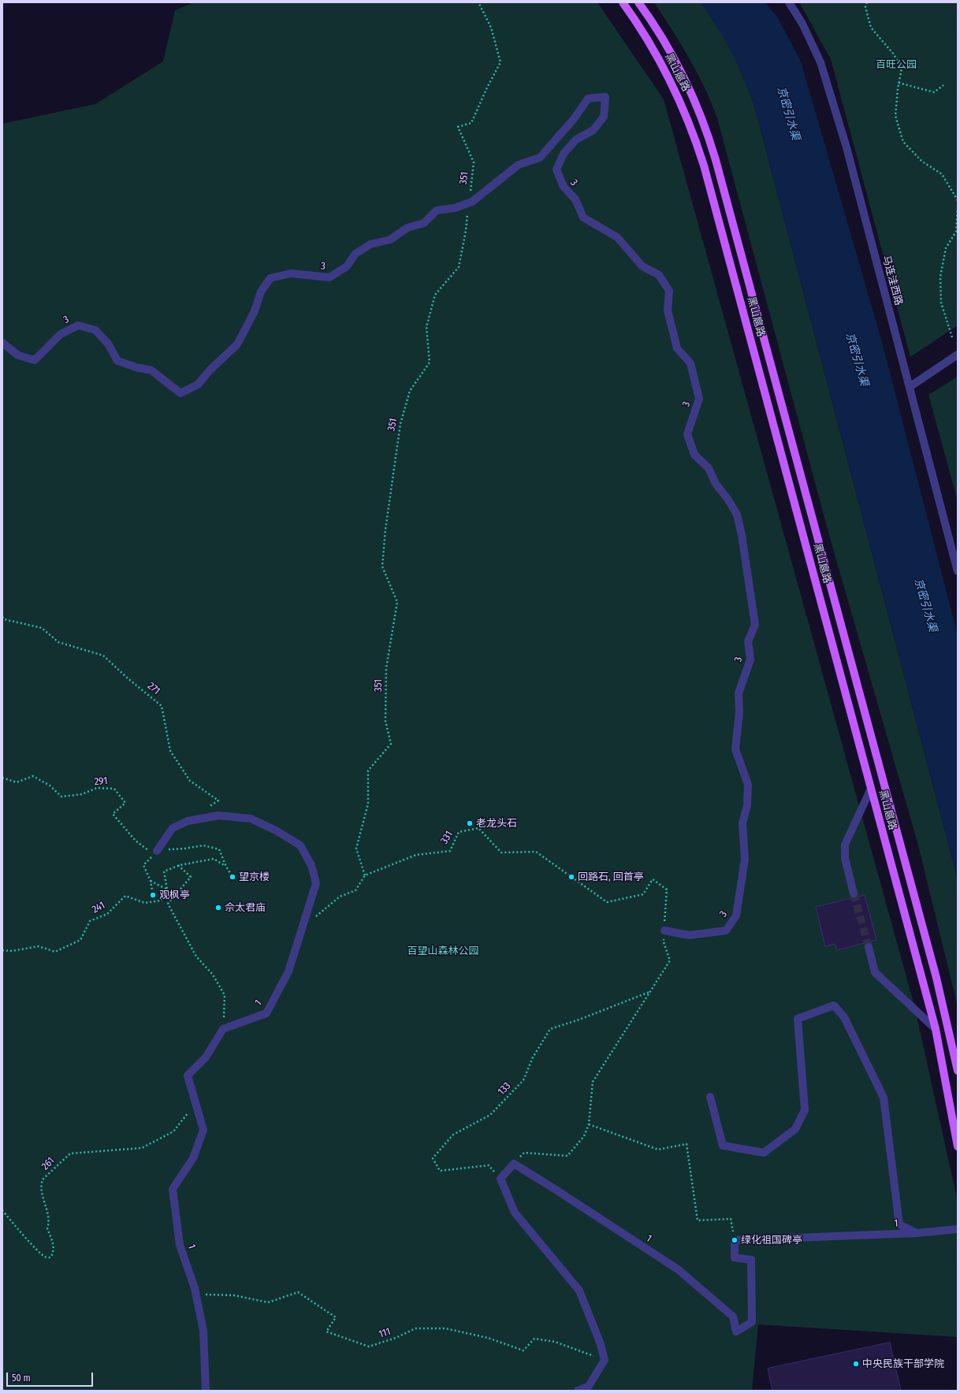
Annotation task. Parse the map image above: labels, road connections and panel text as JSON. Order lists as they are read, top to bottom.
{
  "streets": {
    "main road": ["黑山扈路"],
    "street": ["3", "马连洼西路", "1"],
    "path": [
      "351",
      "271",
      "291",
      "331",
      "241",
      "133",
      "261",
      "111"
    ]
  },
  "crossings": [
    ["351", "3"],
    ["351", "331"],
    ["3", "331"],
    ["291", "1"],
    ["1", "261"],
    ["1", "111"]
  ],
  "water": ["京密引水渠"],
  "parks": ["百旺公园", "百望山森林公园"],
  "places": [
    "老龙头石",
    "望京楼",
    "回路石, 回首亭",
    "观枫亭",
    "佘太君庙",
    "绿化祖国碑亭",
    "中央民族干部学院"
  ],
  "scale_bar": "50 m"
}
